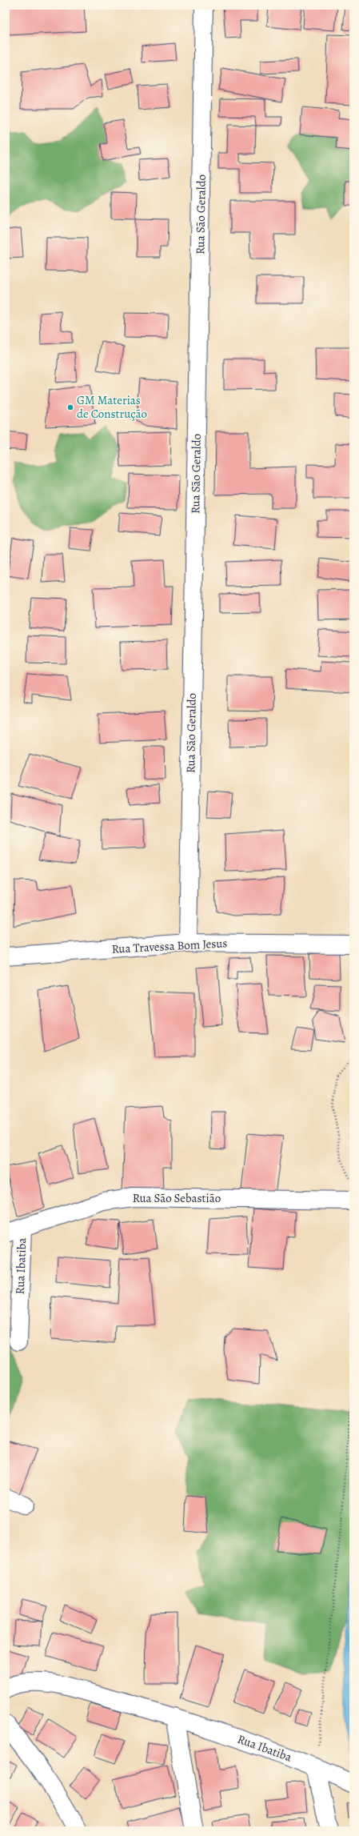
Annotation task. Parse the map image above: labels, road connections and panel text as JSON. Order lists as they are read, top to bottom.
{
  "streets": {
    "street": [
      "Rua São Geraldo",
      "Rua Travessa Bom Jesus",
      "Rua São Sebastião",
      "Rua Ibatiba"
    ]
  },
  "crossings": [
    ["Rua São Geraldo", "Rua Travessa Bom Jesus"],
    ["Rua São Sebastião", "Rua Ibatiba"]
  ],
  "places": ["GM Materias de Construção"]
}
